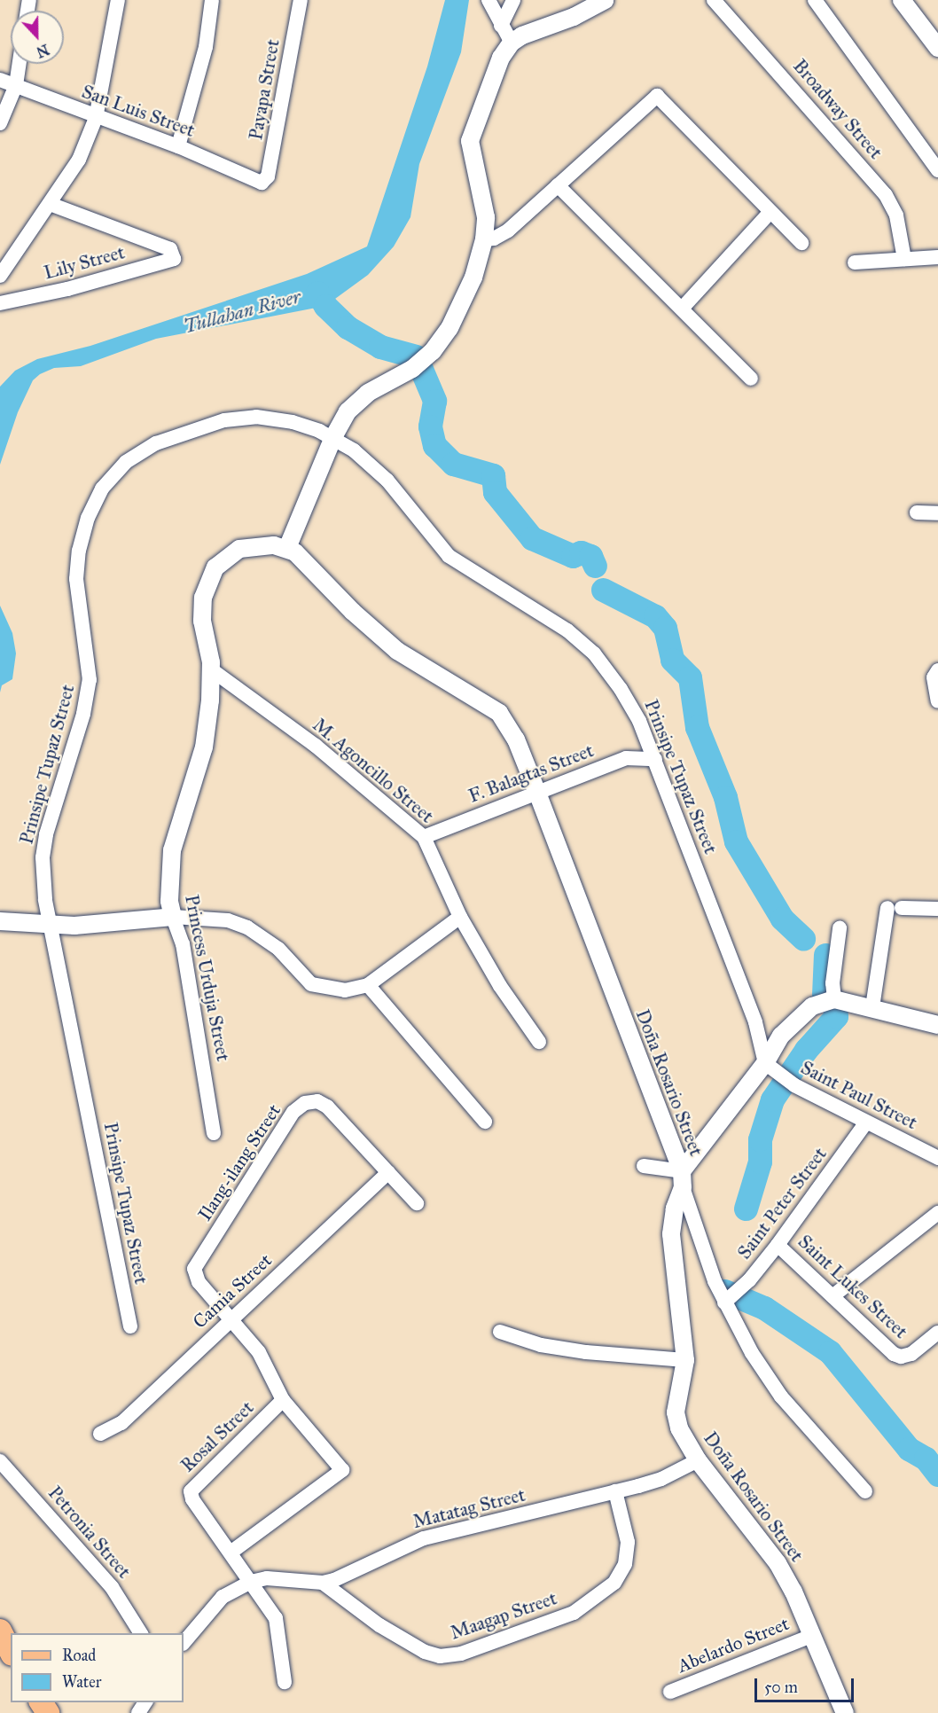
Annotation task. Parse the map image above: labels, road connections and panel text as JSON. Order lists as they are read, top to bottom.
{
  "streets": {
    "street": [
      "Payapa Street",
      "Broadway Street",
      "San Luis Street",
      "Lily Street",
      "Prinsipe Tupaz Street",
      "M. Agoncillo Street",
      "F. Balagtas Street",
      "Princess Urduja Street",
      "Doña Rosario Street",
      "Saint Paul Street",
      "Ilang-ilang Street",
      "Saint Peter Street",
      "Saint Lukes Street",
      "Camia Street",
      "Rosal Street",
      "Matatag Street",
      "Petronia Street",
      "Maagap Street",
      "Abelardo Street"
    ]
  },
  "crossings": [
    ["Payapa Street", "San Luis Street"],
    ["Prinsipe Tupaz Street", "F. Balagtas Street"],
    ["Prinsipe Tupaz Street", "Saint Paul Street"],
    ["M. Agoncillo Street", "F. Balagtas Street"],
    ["M. Agoncillo Street", "Princess Urduja Street"],
    ["F. Balagtas Street", "Doña Rosario Street"],
    ["Princess Urduja Street", "Doña Rosario Street"],
    ["Doña Rosario Street", "Matatag Street"],
    ["Doña Rosario Street", "Abelardo Street"],
    ["Saint Paul Street", "Saint Peter Street"],
    ["Ilang-ilang Street", "Camia Street"],
    ["Saint Peter Street", "Saint Lukes Street"],
    ["Rosal Street", "Matatag Street"],
    ["Matatag Street", "Maagap Street"]
  ],
  "water": ["Tullahan River"],
  "legend": ["Road", "Water"],
  "scale_bar": "50 m",
  "north": "bottom"
}
